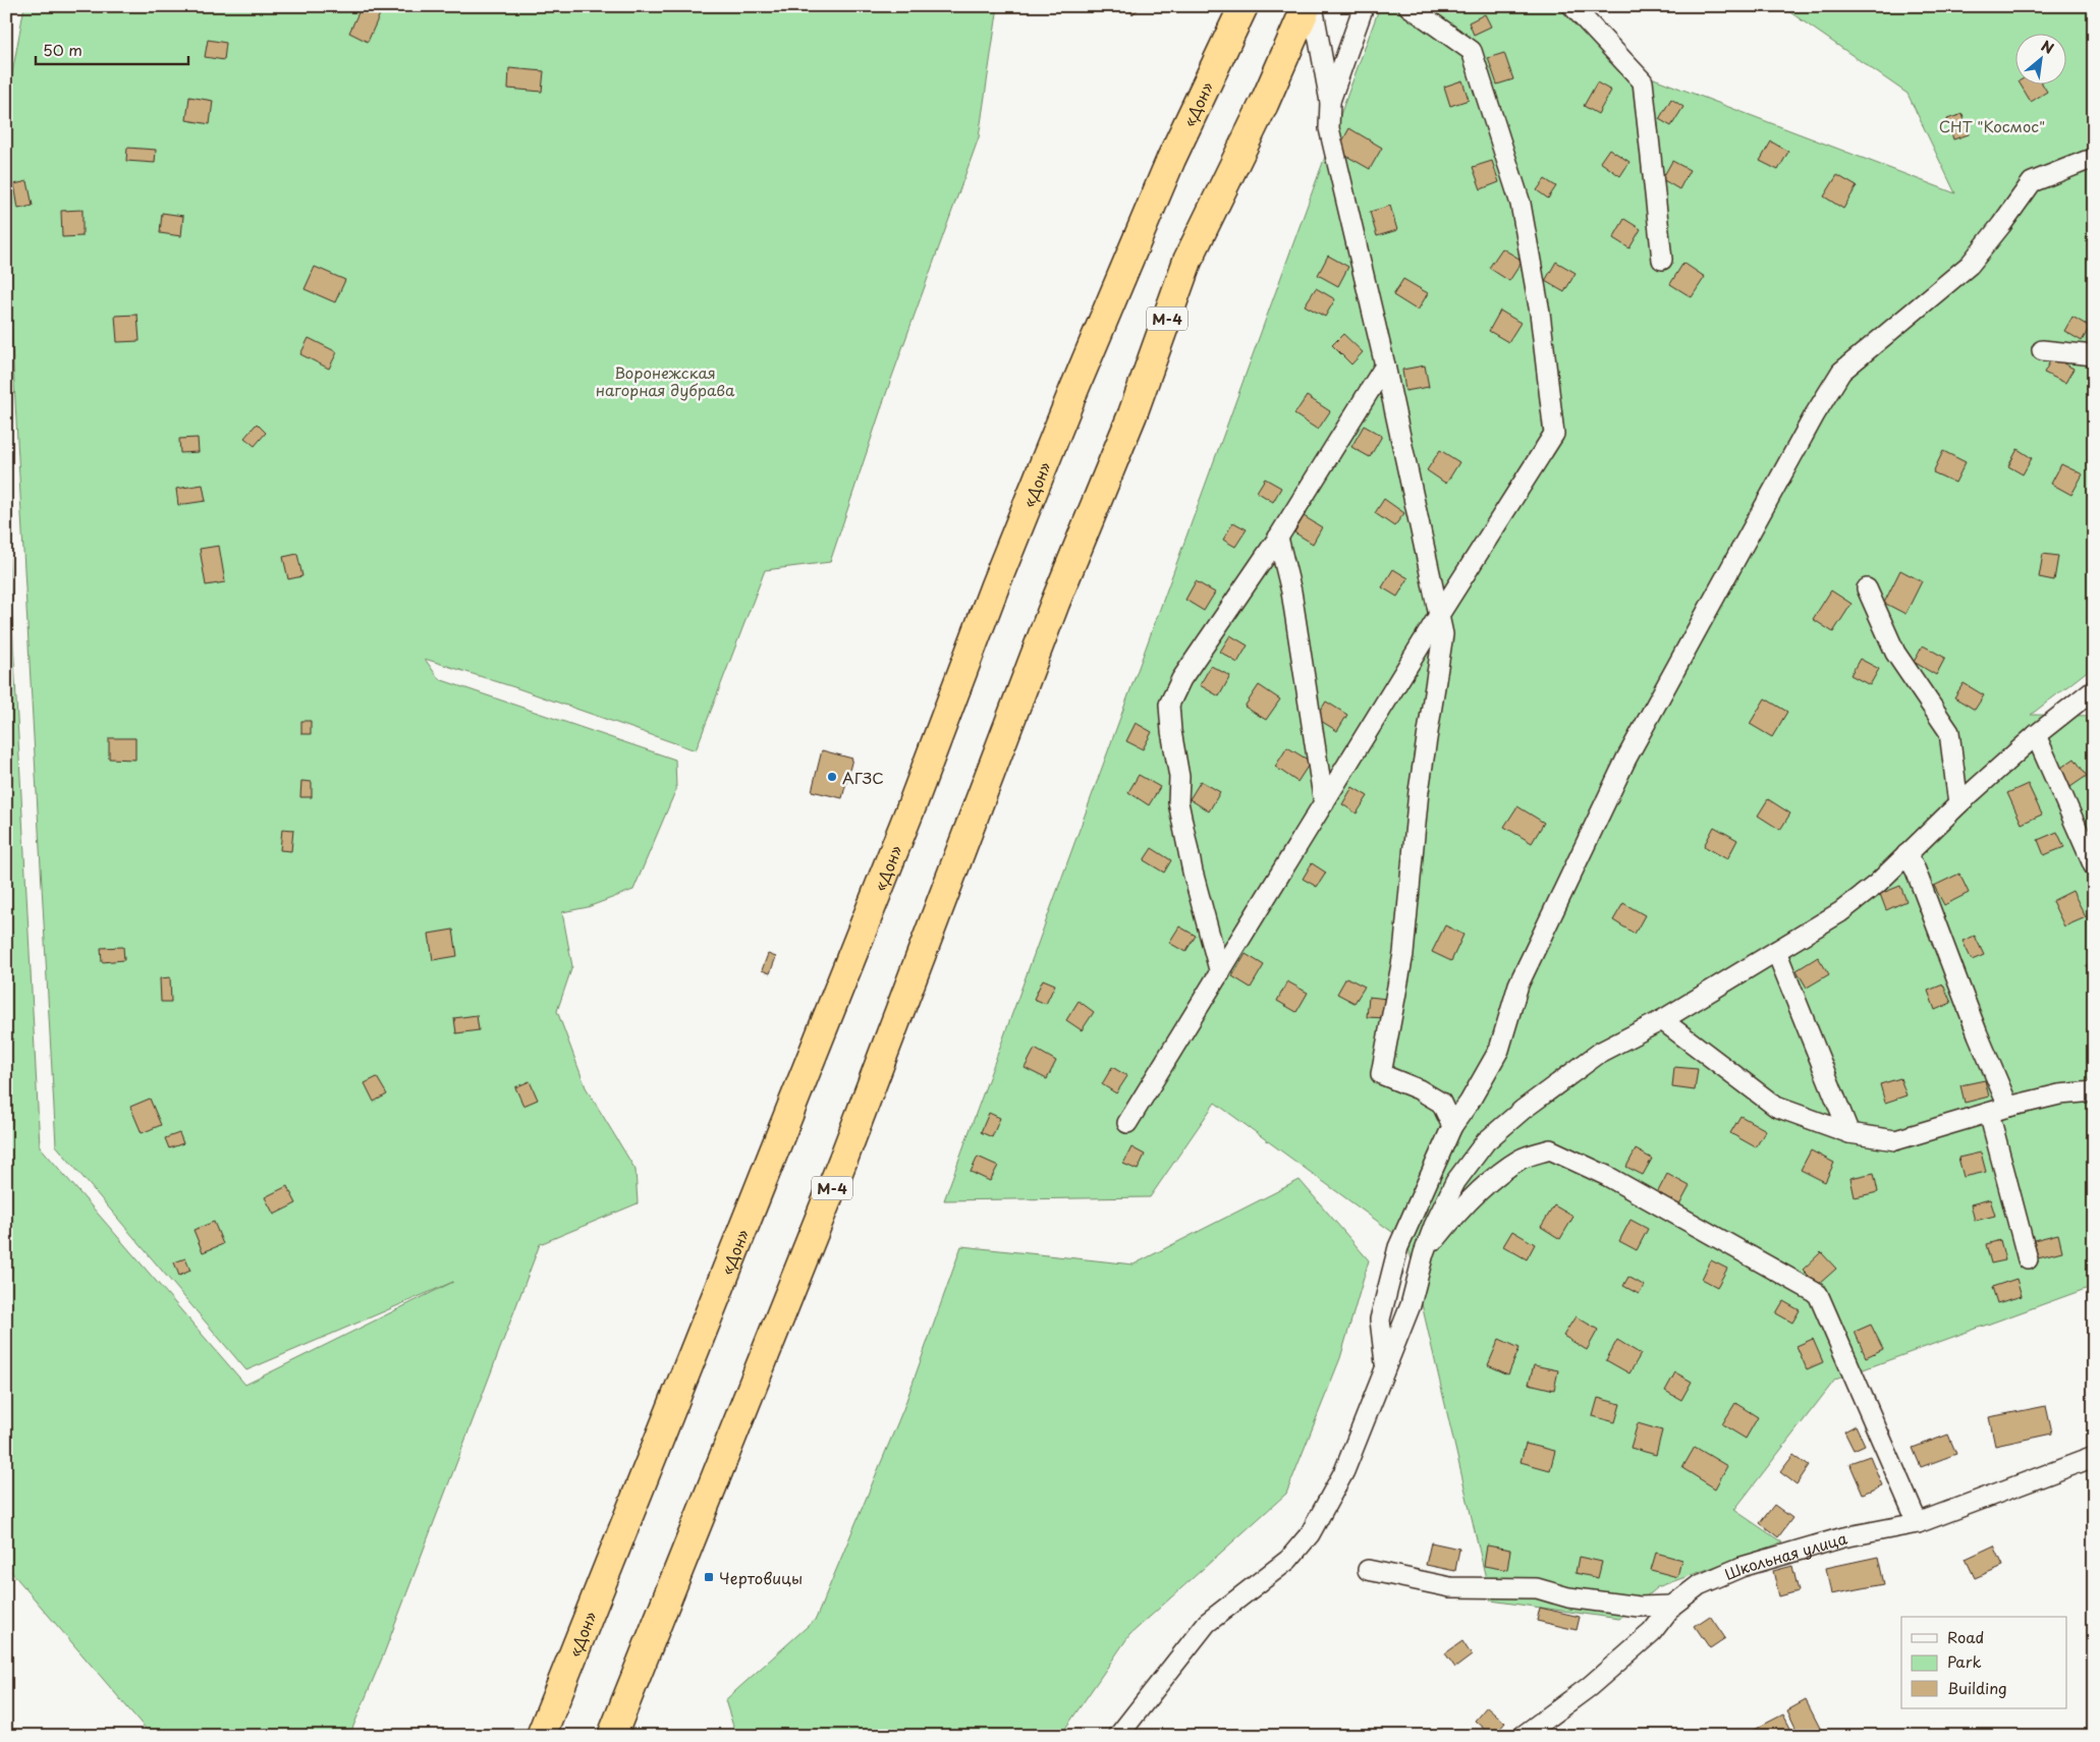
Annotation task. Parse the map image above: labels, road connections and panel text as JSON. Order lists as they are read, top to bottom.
{
  "streets": {
    "highway": ["«Дон»", "М-4"],
    "street": ["Школьная улица"]
  },
  "parks": ["СНТ \"Космос\"", "Воронежская нагорная дубрава"],
  "places": {
    "other": ["АГЗС"],
    "transit": ["Чертовицы"]
  },
  "legend": ["Road", "Park", "Building"],
  "scale_bar": "50 m",
  "north": "top right"
}
